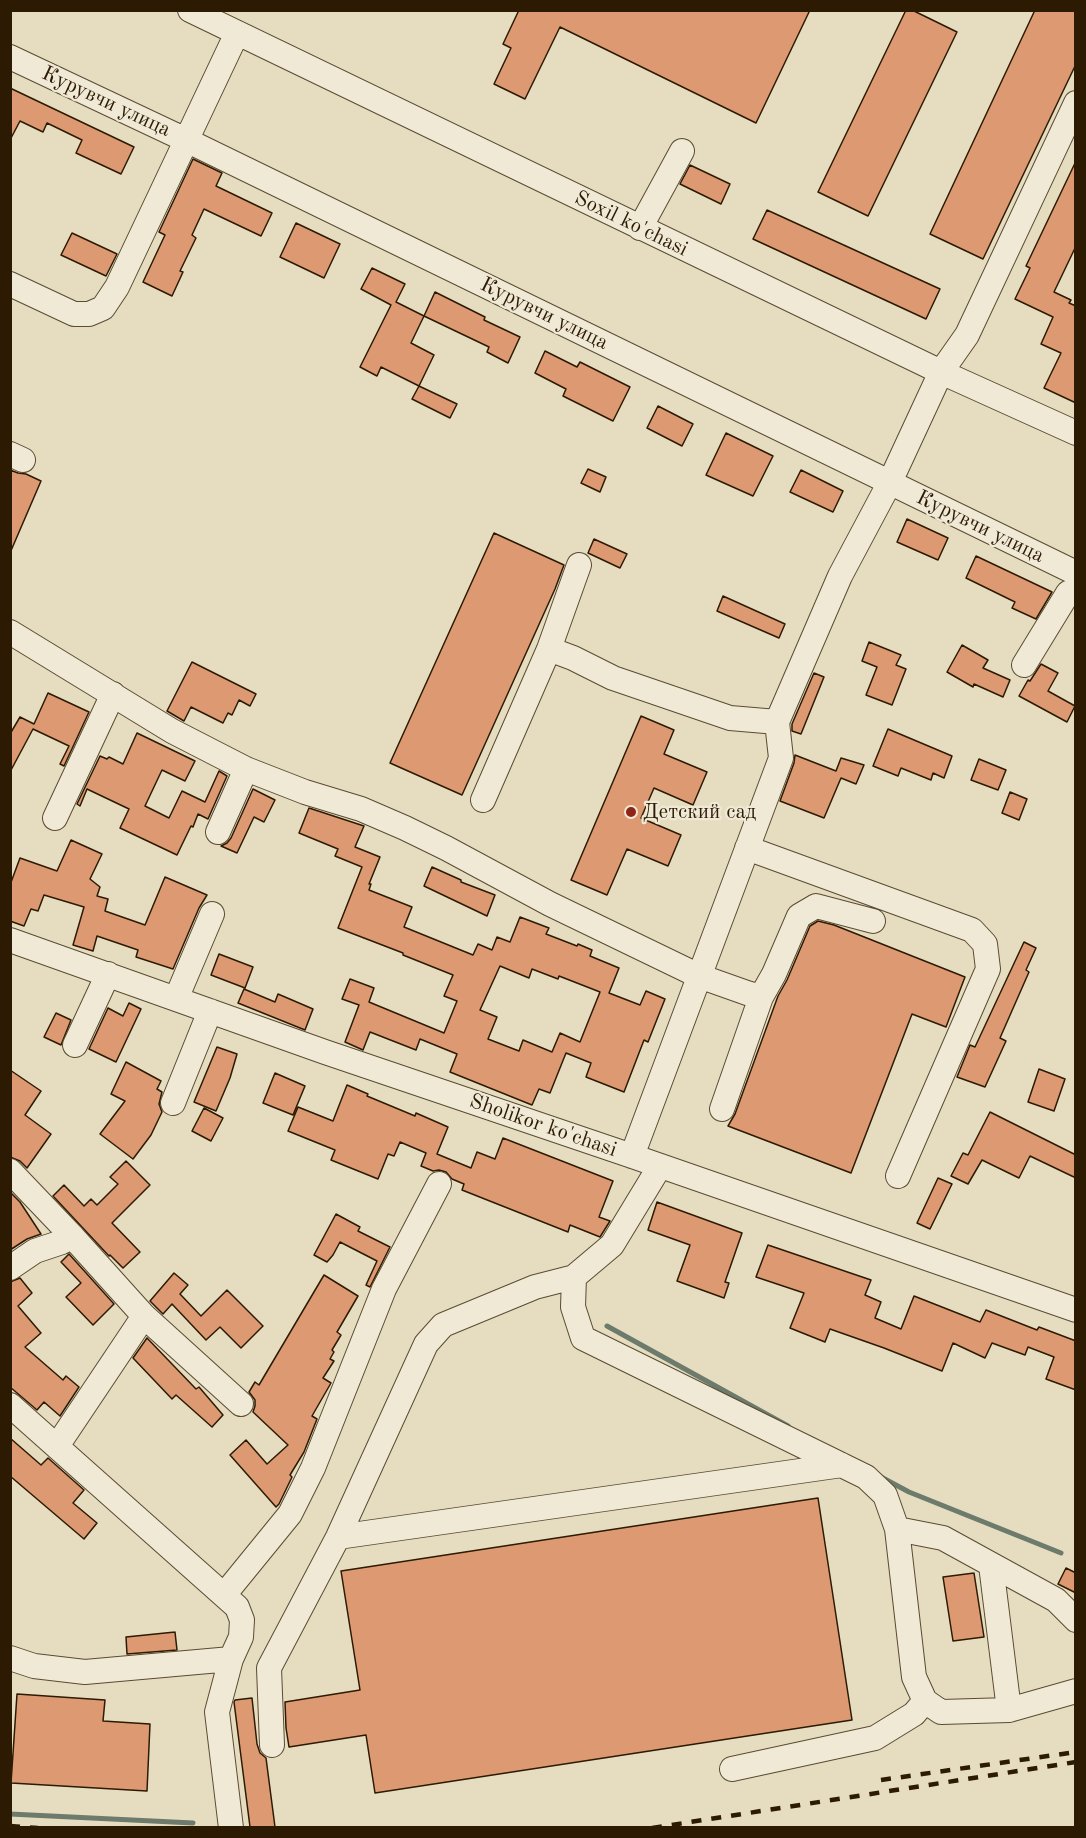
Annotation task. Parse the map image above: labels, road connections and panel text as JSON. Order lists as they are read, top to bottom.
{
  "streets": {
    "street": ["Курувчи улица", "Soxil ko'chasi", "Sholikor ko'chasi"]
  },
  "places": ["Детский сад"]
}
